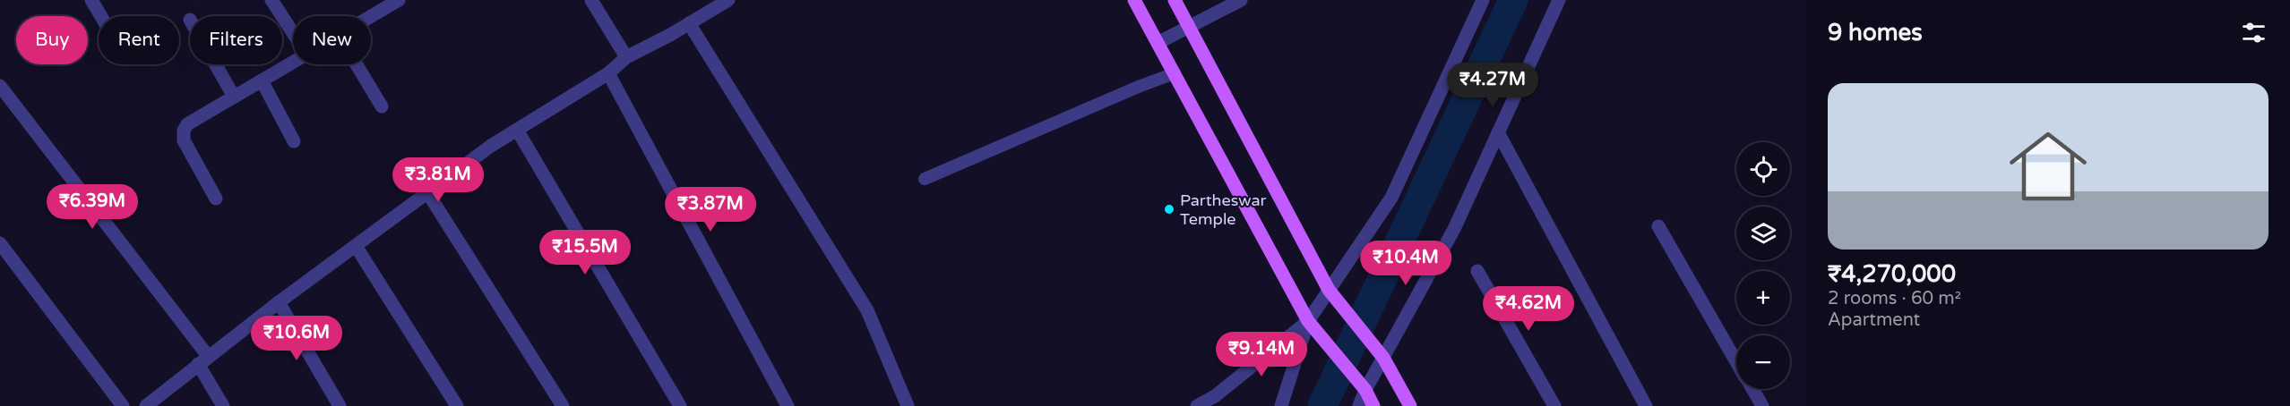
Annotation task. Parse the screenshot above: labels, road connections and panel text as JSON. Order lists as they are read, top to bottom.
{
  "places": ["Partheswar Temple"],
  "page": {
    "heading": "9 homes",
    "chip": [
      "Buy",
      "Rent",
      "Filters",
      "New"
    ],
    "price": [
      "₹4.27M",
      "₹3.81M",
      "₹6.39M",
      "₹3.87M",
      "₹15.5M",
      "₹10.4M",
      "₹4.62M",
      "₹10.6M",
      "₹9.14M"
    ],
    "list": [
      {
        "name": "₹4,270,000",
        "note": "2 rooms · 60 m² · Apartment"
      }
    ],
    "map_buttons": ["+", "−"]
  }
}
